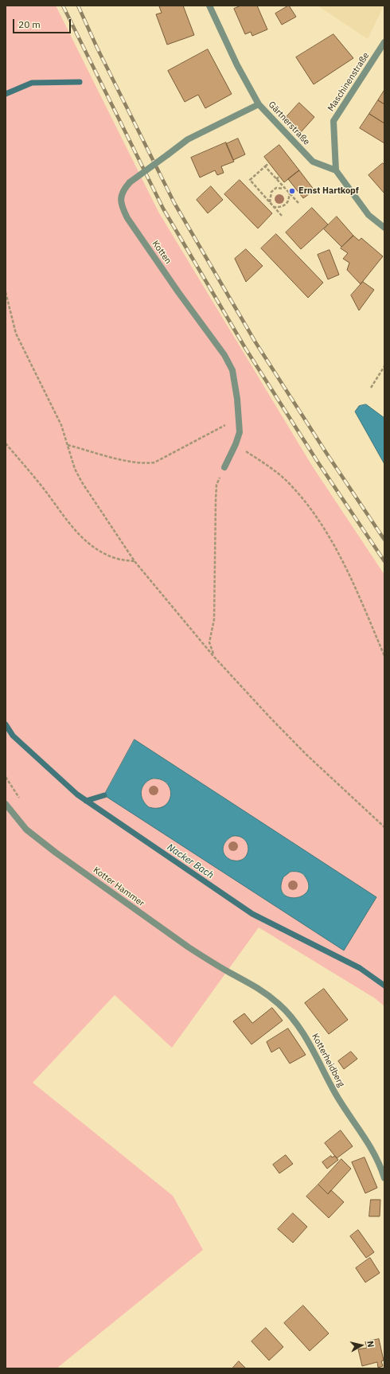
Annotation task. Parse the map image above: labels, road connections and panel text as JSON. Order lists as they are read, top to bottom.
{
  "streets": {
    "street": [
      "Maschinenstraße",
      "Gärtnerstraße",
      "Kotten",
      "Kotter Hammer",
      "Kotterheidberg"
    ]
  },
  "crossings": [
    ["Maschinenstraße", "Gärtnerstraße"],
    ["Gärtnerstraße", "Kotten"],
    ["Kotter Hammer", "Kotterheidberg"]
  ],
  "water": ["Nacker Bach"],
  "places": ["Ernst Hartkopf"],
  "scale_bar": "20 m",
  "north": "right"
}
